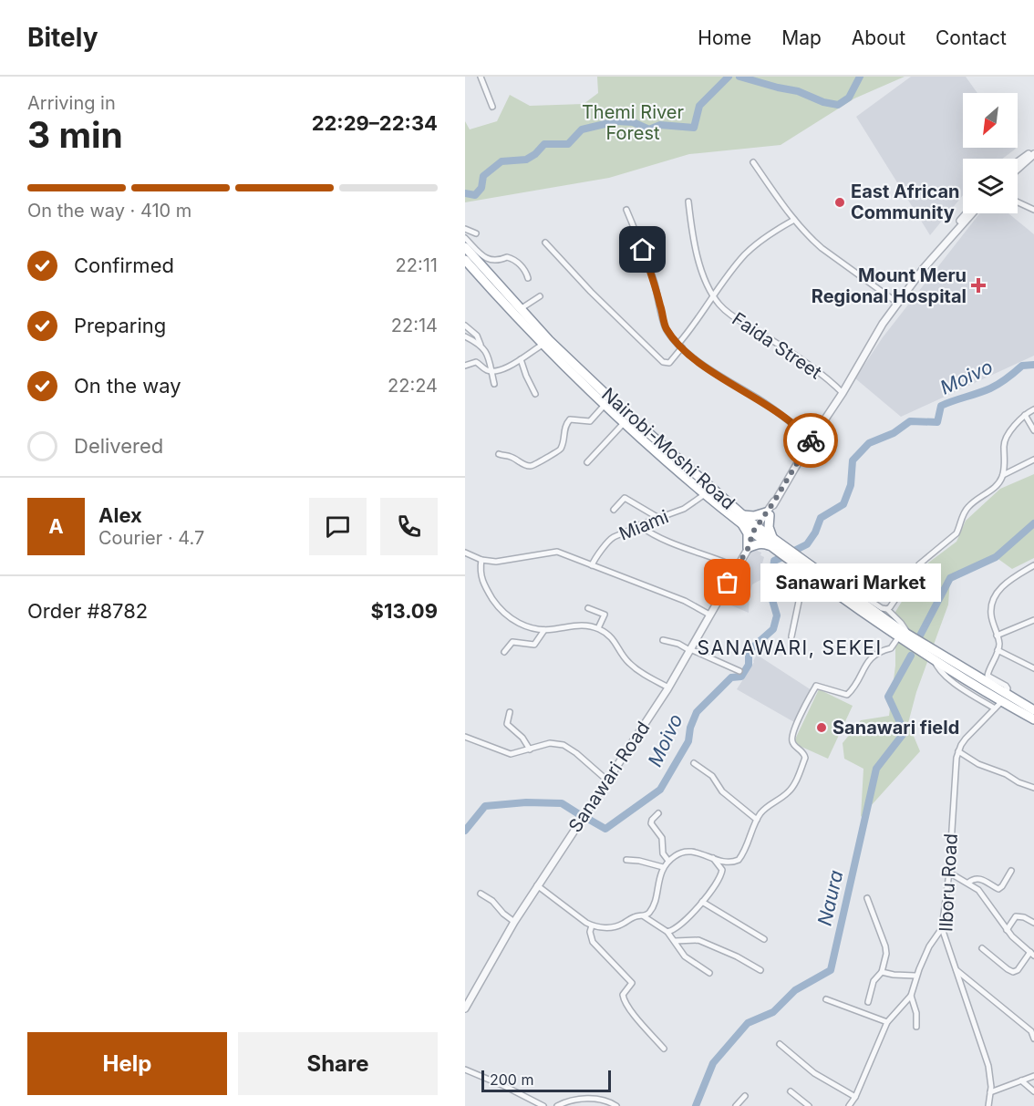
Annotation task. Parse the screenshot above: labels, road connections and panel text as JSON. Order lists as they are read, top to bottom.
{
  "streets": {
    "highway": ["Nairobi-Moshi Road"],
    "street": [
      "Faida Street",
      "Miami",
      "Sanawari Road",
      "Ilboru Road"
    ]
  },
  "crossings": [
    ["Faida Street", "Sanawari Road"],
    ["Nairobi-Moshi Road", "Miami"],
    ["Nairobi-Moshi Road", "Sanawari Road"],
    ["Nairobi-Moshi Road", "Ilboru Road"]
  ],
  "districts": ["SANAWARI, SEKEI"],
  "water": ["Moivo", "Naura"],
  "parks": ["Themi River Forest"],
  "places": {
    "other": ["East African Community", "Sanawari Market", "Sanawari field"],
    "health": ["Mount Meru Regional Hospital"]
  },
  "scale_bar": "200 m",
  "north": "bottom left",
  "page": {
    "header": "Bitely",
    "nav": [
      "Home",
      "Map",
      "About",
      "Contact"
    ],
    "heading": ["3 min", "Arriving in", "22:29–22:34"],
    "panel": [
      "Alex",
      "Courier · 4.7",
      "Order #8782",
      "$13.09"
    ],
    "bar": "On the way · 410 m",
    "list": [
      ["Confirmed", "22:11"],
      ["Preparing", "22:14"],
      ["On the way", "22:24"],
      "Delivered"
    ],
    "round": "A",
    "bubble": "Sanawari Market",
    "buttons": ["Help", "Share"],
    "scale": "200 m"
  }
}
